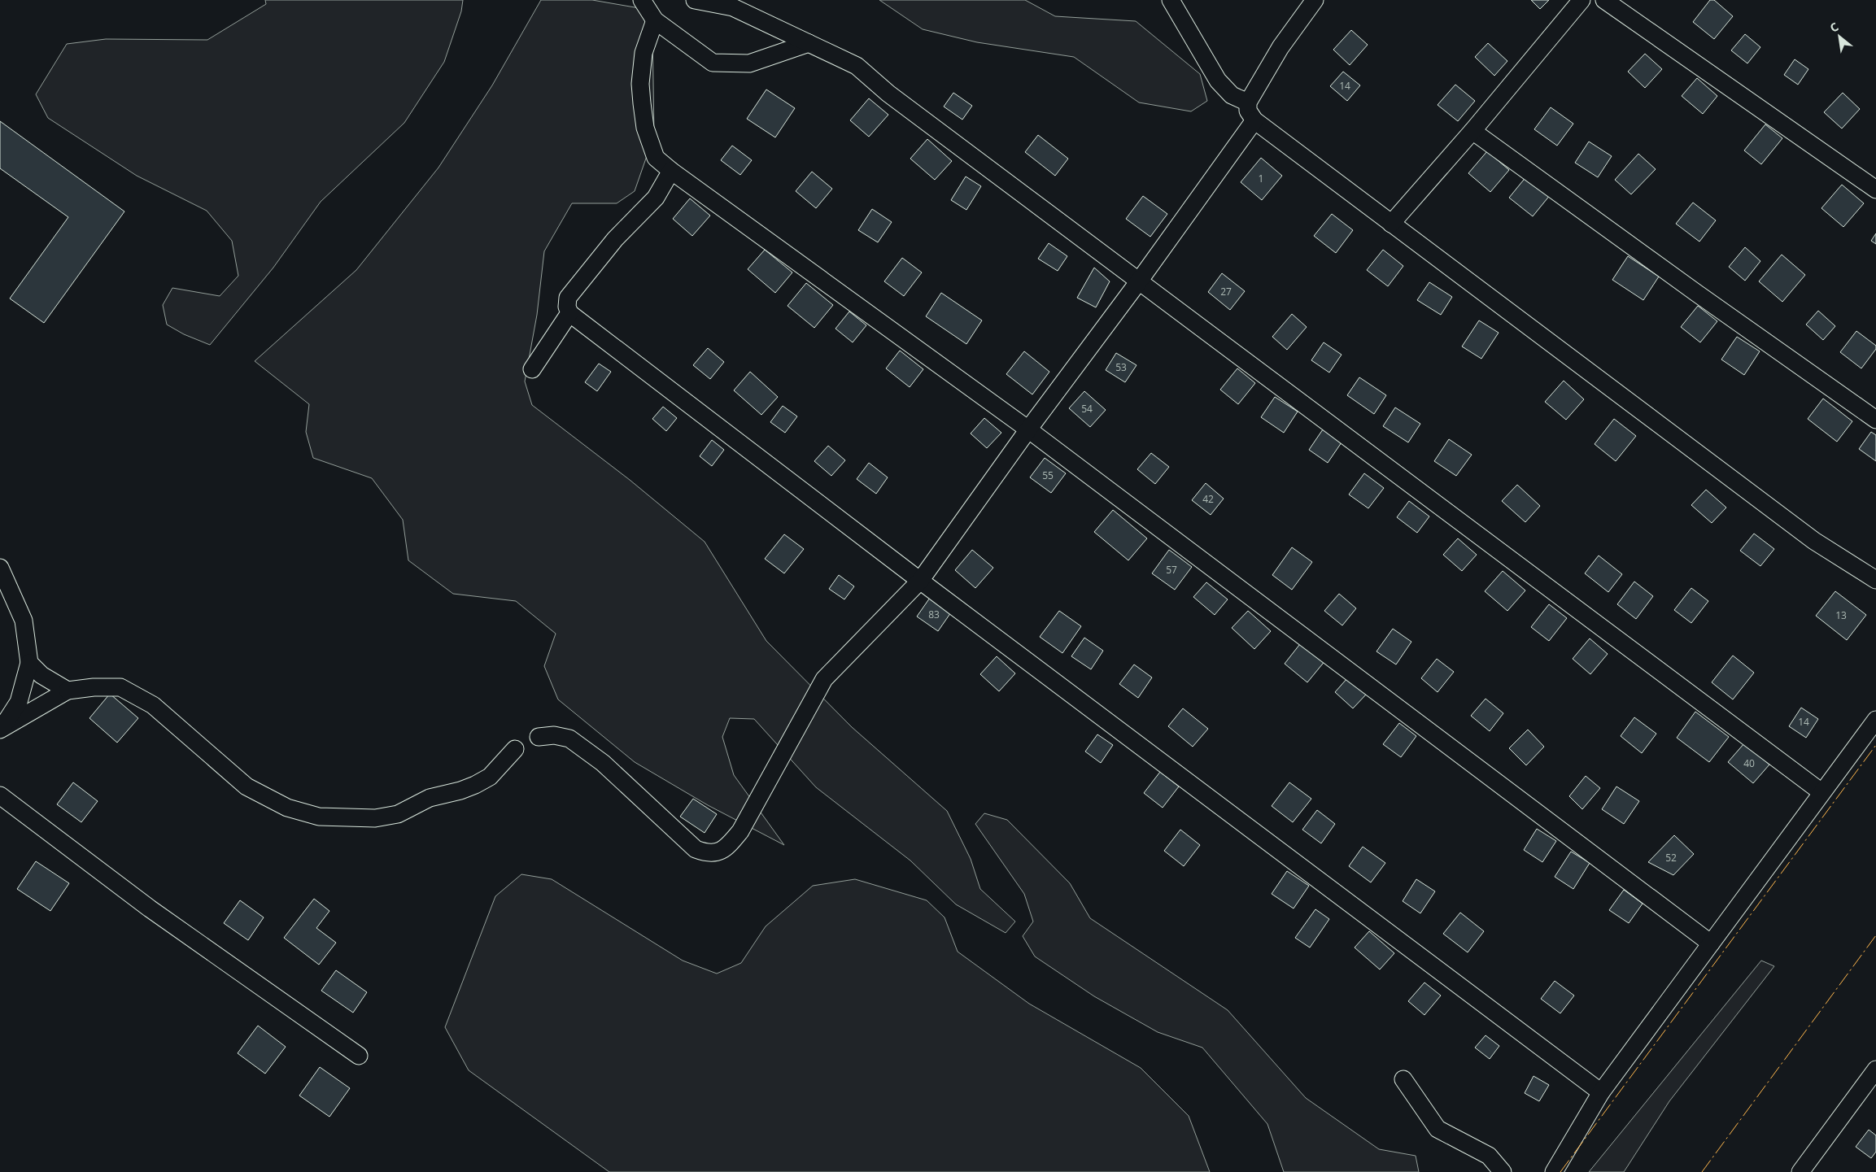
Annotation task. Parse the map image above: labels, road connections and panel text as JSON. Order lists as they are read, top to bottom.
{
  "house_numbers": [
    "14",
    "1",
    "27",
    "53",
    "54",
    "55",
    "42",
    "57",
    "83",
    "13",
    "14",
    "40",
    "52"
  ],
  "north": "top left"
}
